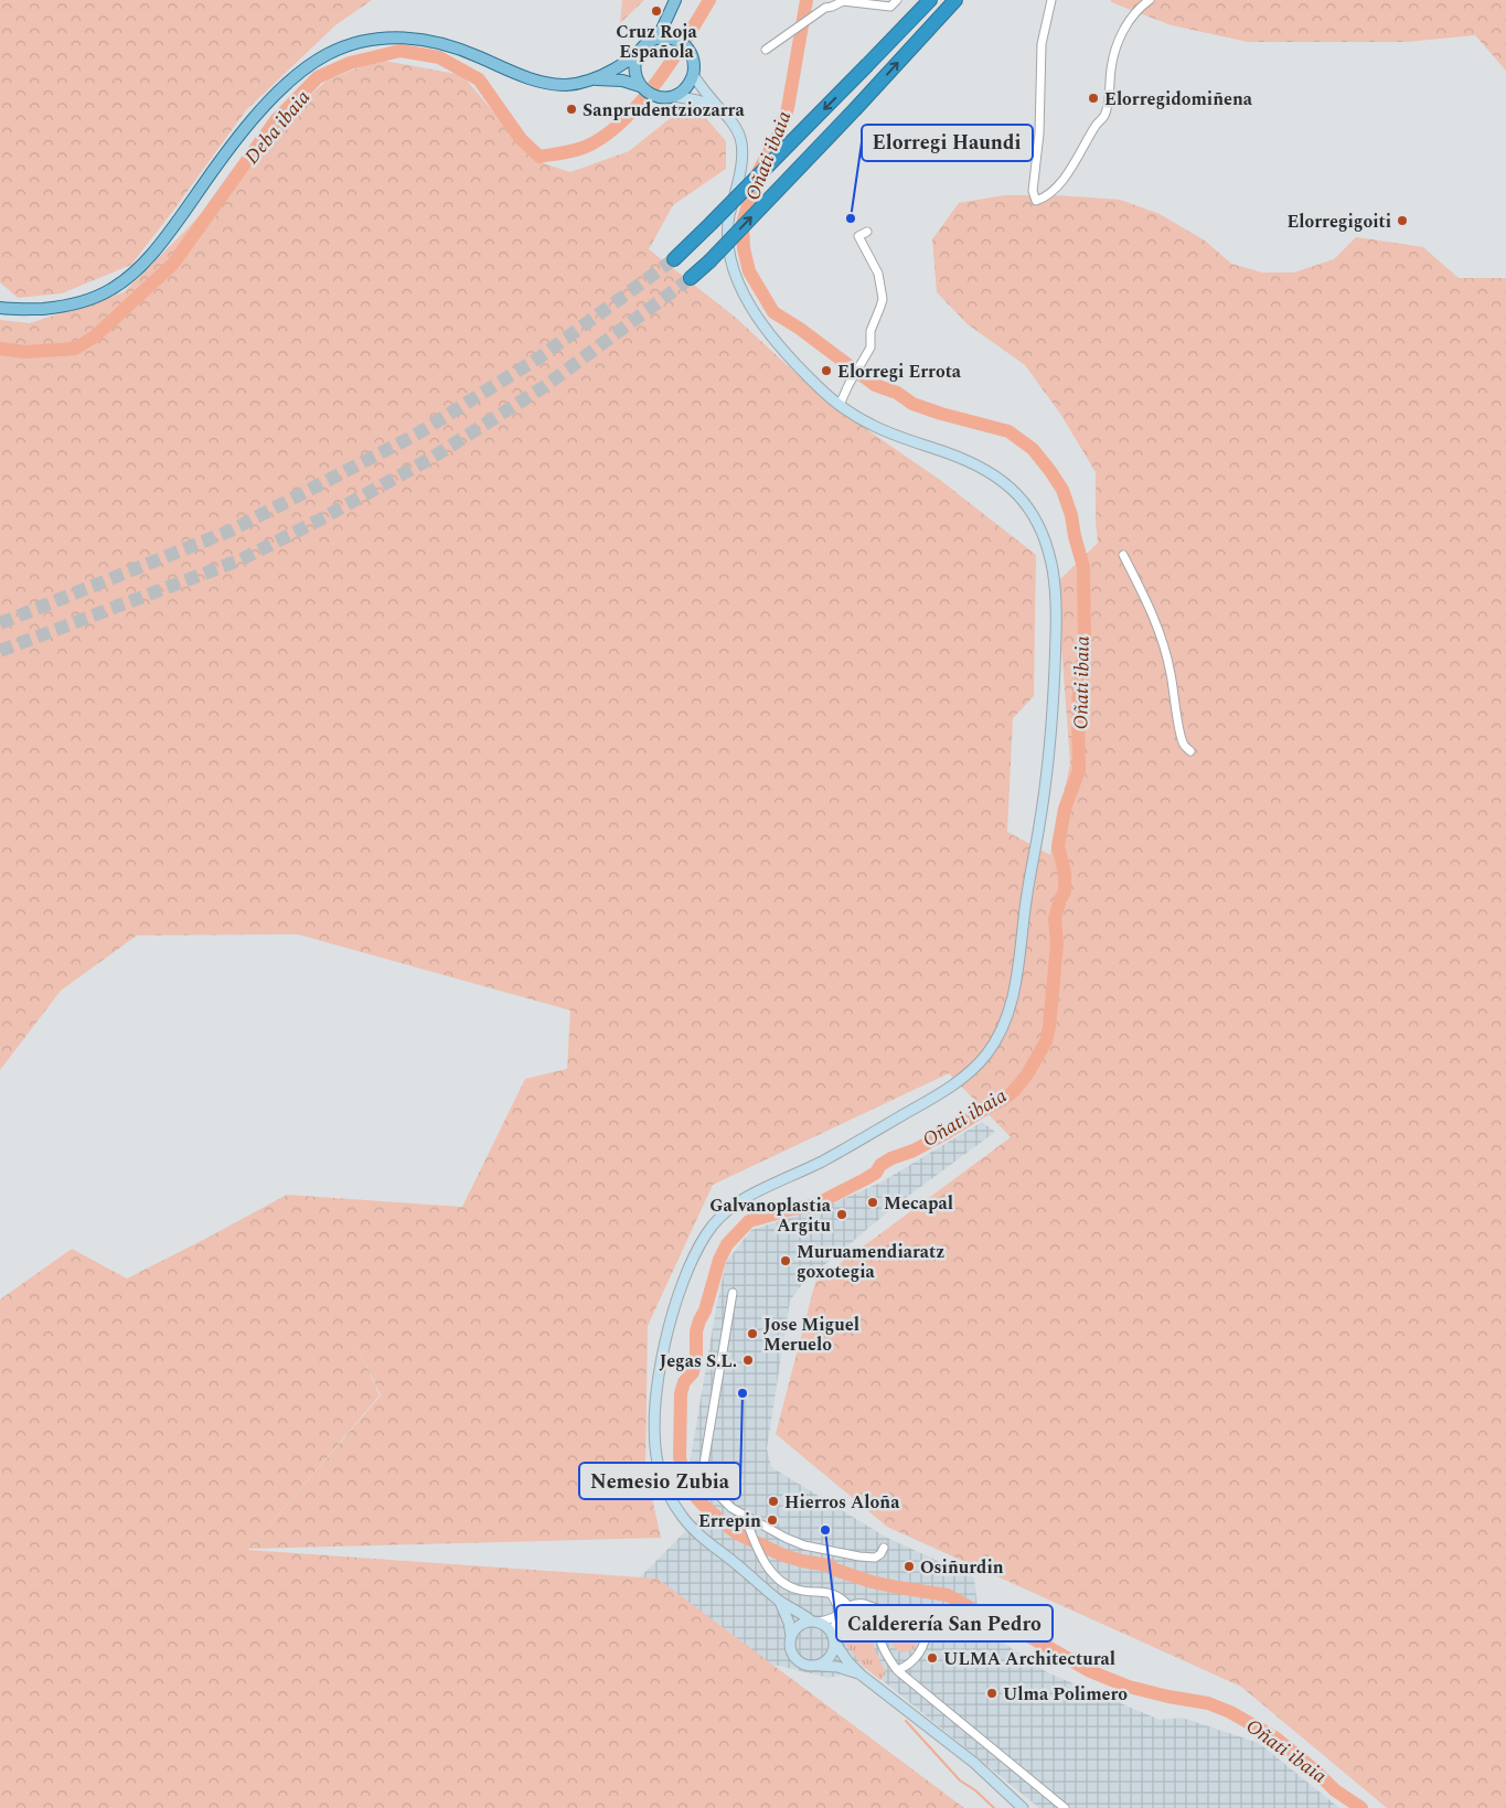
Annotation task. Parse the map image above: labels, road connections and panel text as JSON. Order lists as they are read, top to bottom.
{
  "water": ["Deba ibaia", "Oñati ibaia"],
  "places": [
    "Cruz Roja Española",
    "Elorregidomiñena",
    "Sanprudentziozarra",
    "Elorregi Haundi",
    "Elorregigoiti",
    "Elorregi Errota",
    "Mecapal",
    "Galvanoplastia Argitu",
    "Muruamendiaratz goxotegia",
    "Jose Miguel Meruelo",
    "Jegas S.L.",
    "Nemesio Zubia",
    "Hierros Aloña",
    "Errepin",
    "Calderería San Pedro",
    "Osiñurdin",
    "ULMA Architectural",
    "Ulma Polimero"
  ]
}
